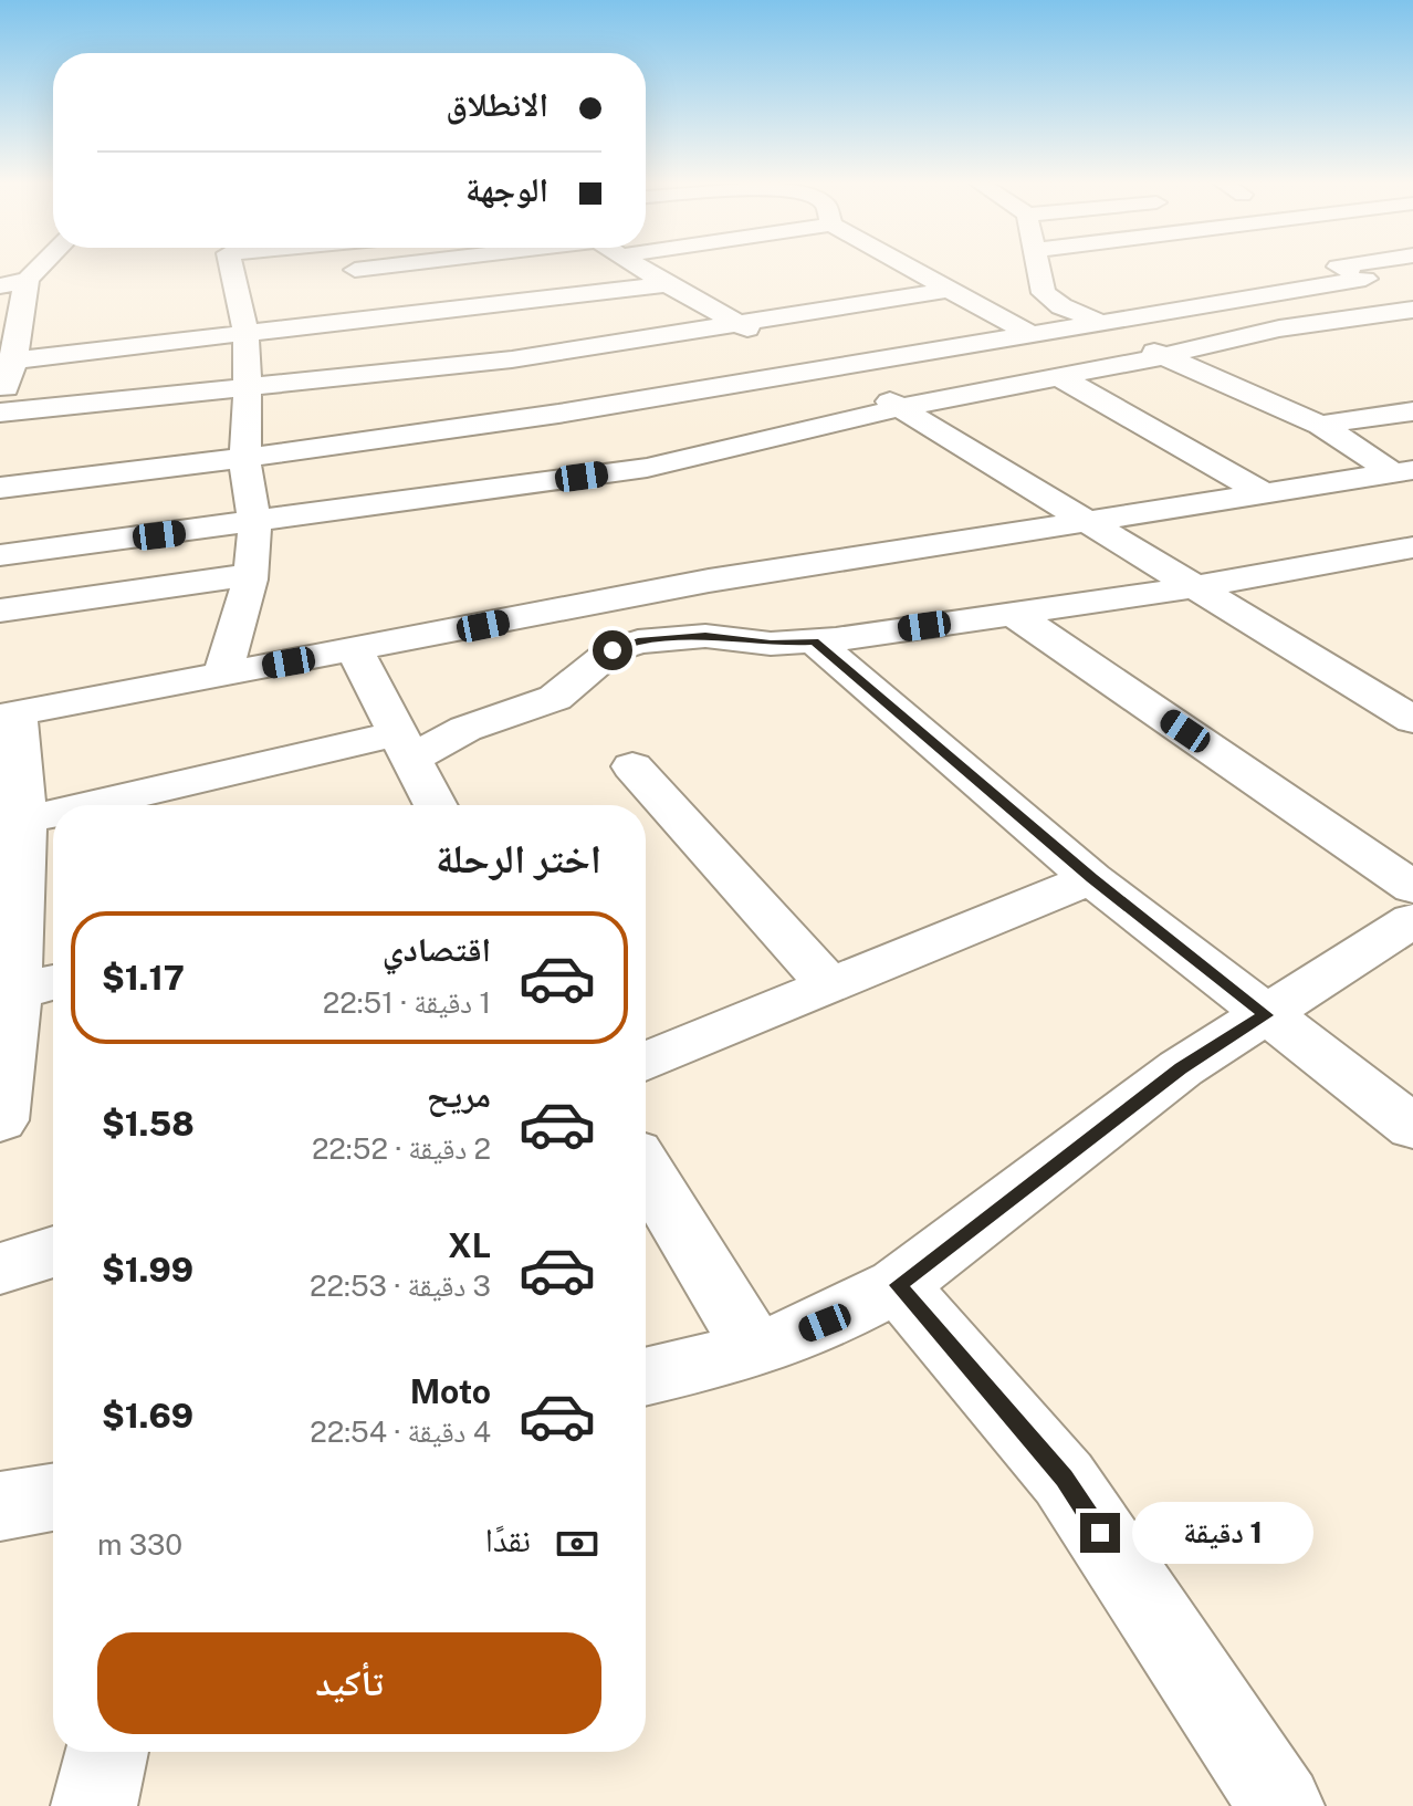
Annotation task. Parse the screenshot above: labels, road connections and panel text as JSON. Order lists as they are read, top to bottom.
{
  "page": {
    "banner": ["الانطلاق", "الوجهة"],
    "heading": "اختر الرحلة",
    "list": [
      {
        "name": "اقتصادي",
        "note": "1 دقيقة · 22:51",
        "value": "$1.17"
      },
      {
        "name": "مريح",
        "note": "2 دقيقة · 22:52",
        "value": "$1.58"
      },
      {
        "name": "XL",
        "note": "3 دقيقة · 22:53",
        "value": "$1.99"
      },
      {
        "name": "Moto",
        "note": "4 دقيقة · 22:54",
        "value": "$1.69"
      }
    ],
    "pay": ["نقدًا", "330 m"],
    "bubble": "1 دقيقة",
    "buttons": "تأكيد"
  }
}
